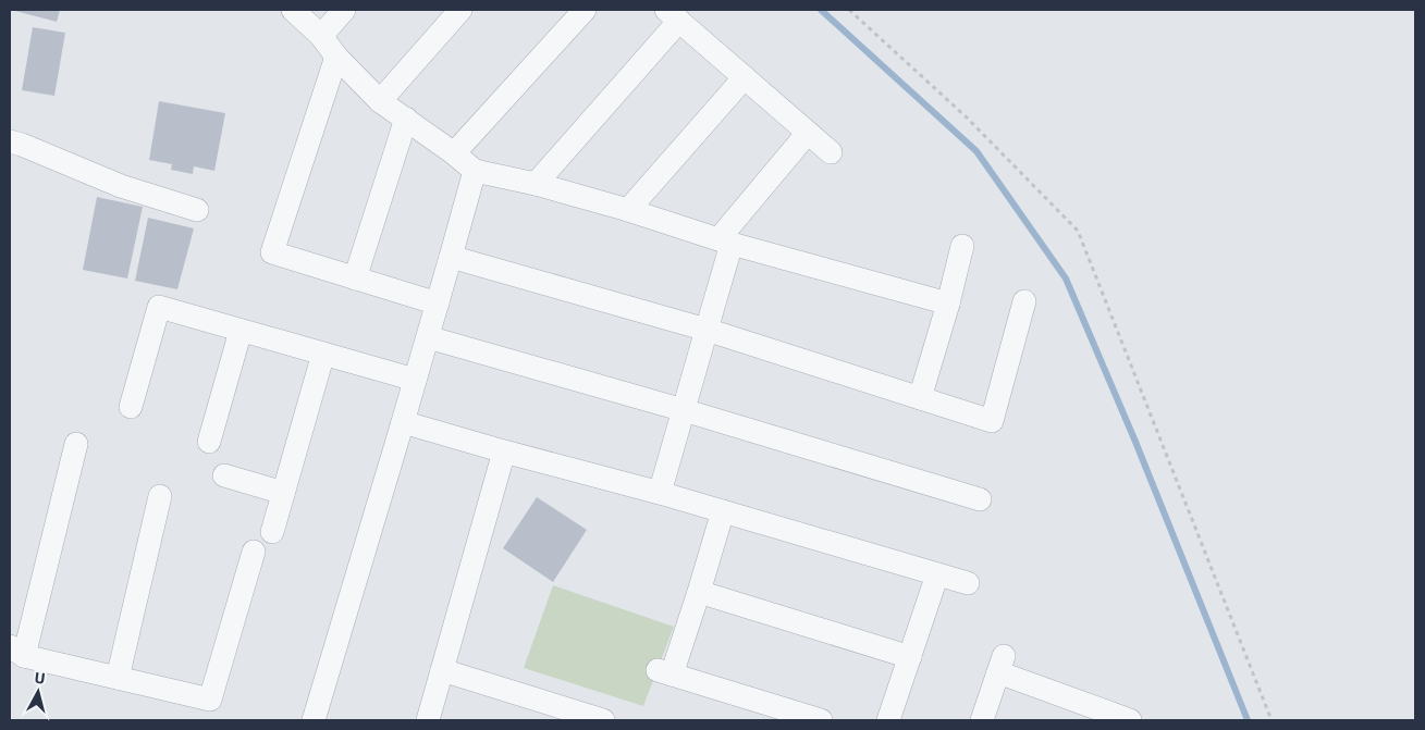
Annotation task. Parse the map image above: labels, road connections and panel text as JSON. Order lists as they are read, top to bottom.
{
  "north": "top"
}
